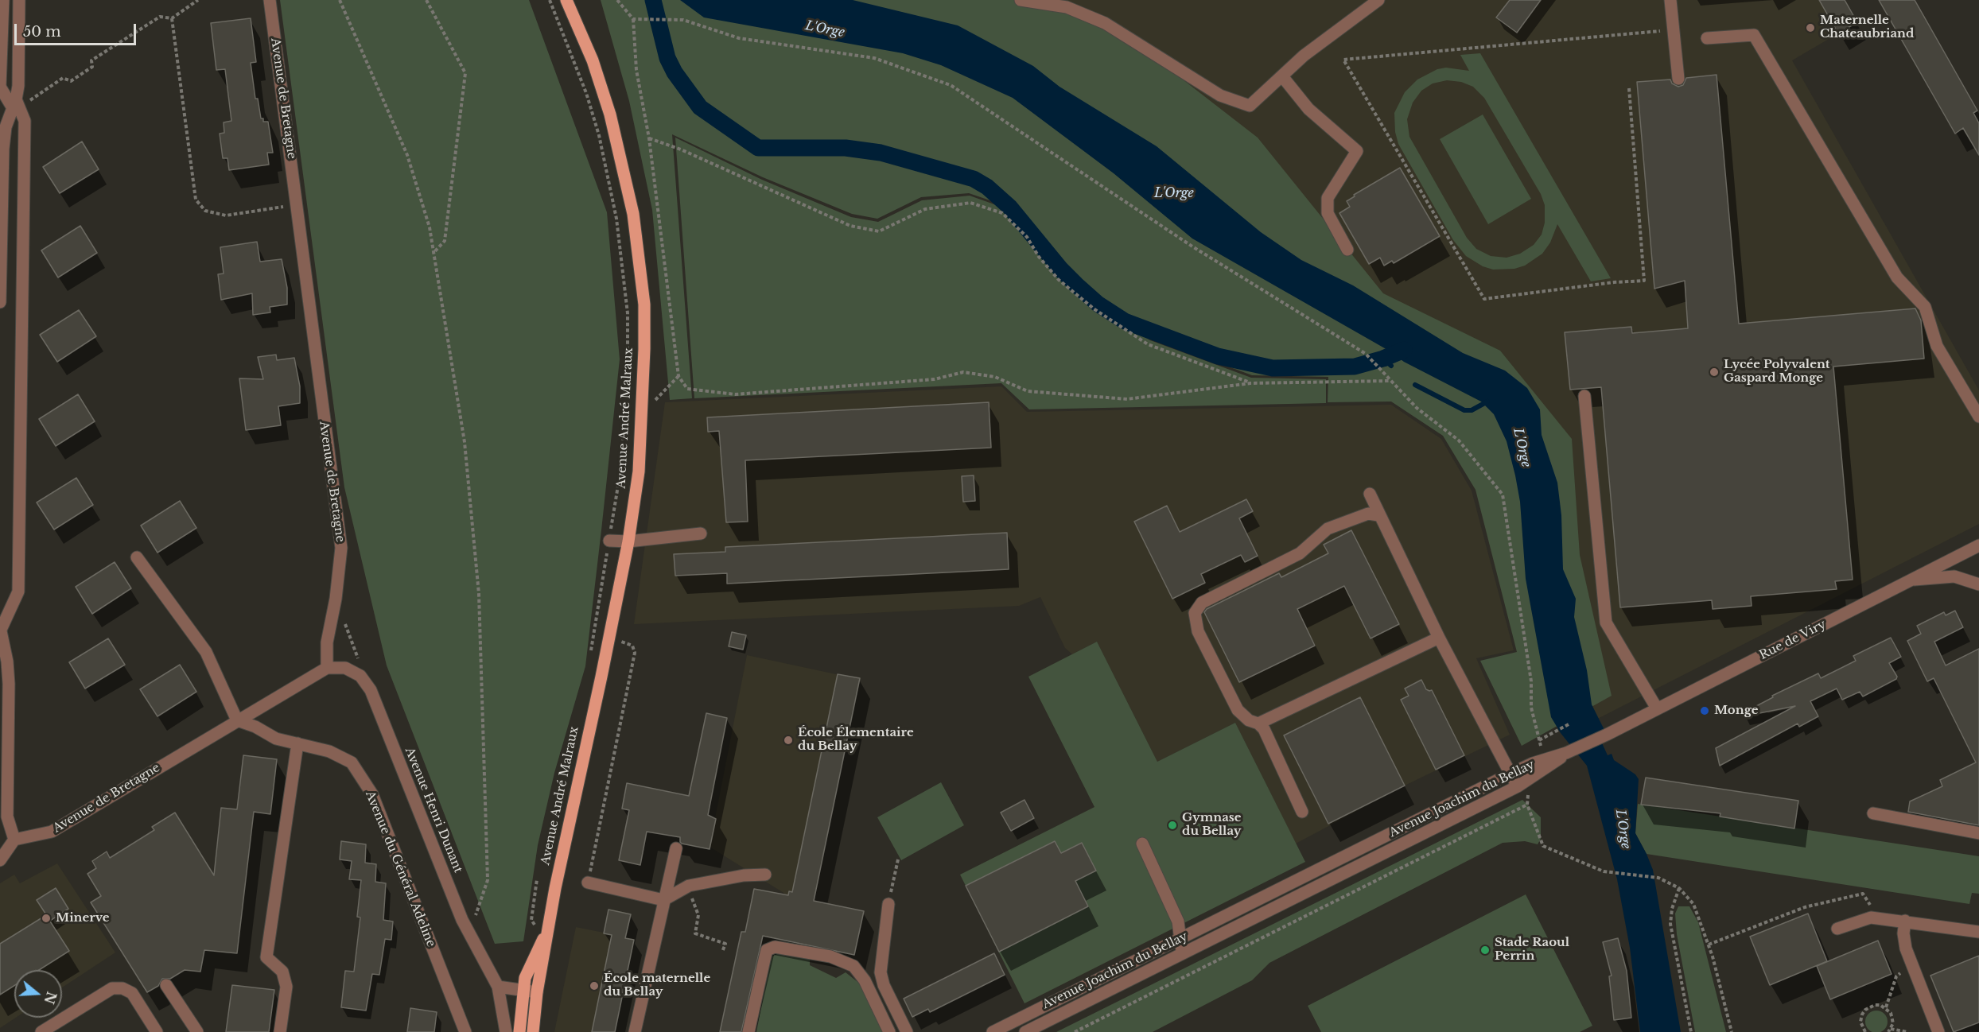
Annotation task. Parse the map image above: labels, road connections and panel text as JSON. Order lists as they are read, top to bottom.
{
  "streets": {
    "main road": ["Avenue André Malraux"],
    "street": [
      "Avenue de Bretagne",
      "Rue de Viry",
      "Avenue Joachim du Bellay",
      "Avenue Henri Dunant",
      "Avenue du Général Adeline"
    ]
  },
  "crossings": [
    ["Avenue de Bretagne", "Avenue Henri Dunant"],
    ["Avenue de Bretagne", "Avenue du Général Adeline"],
    ["Rue de Viry", "Avenue Joachim du Bellay"]
  ],
  "water": ["L'Orge"],
  "places": [
    "Maternelle Chateaubriand",
    "Lycée Polyvalent Gaspard Monge",
    "Monge",
    "École Élementaire du Bellay",
    "Gymnase du Bellay",
    "Minerve",
    "Stade Raoul Perrin",
    "École maternelle du Bellay"
  ],
  "scale_bar": "50 m",
  "north": "right"
}
